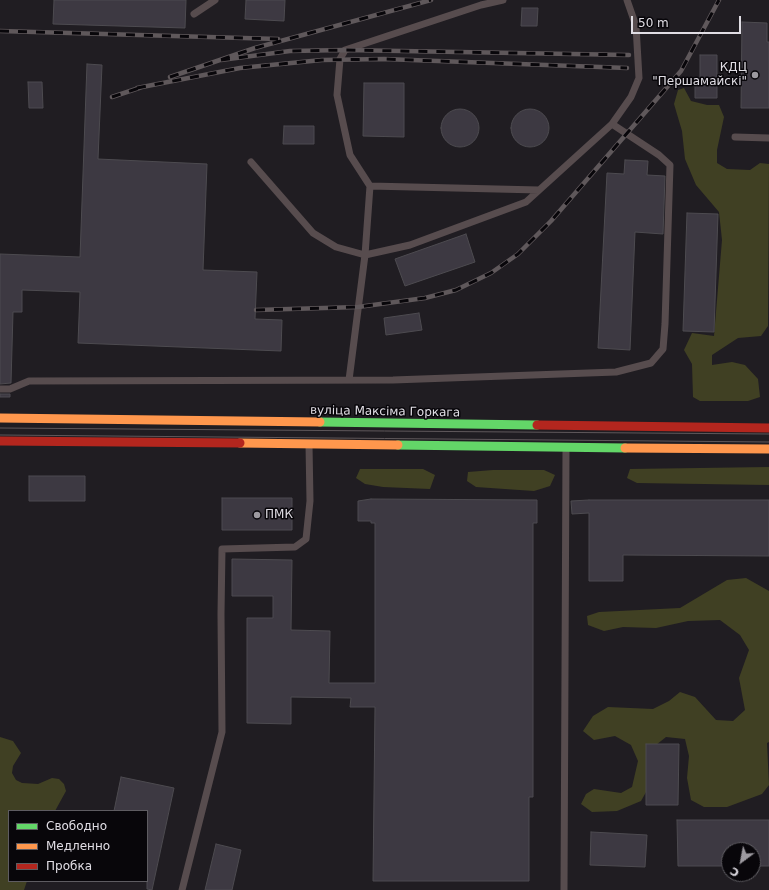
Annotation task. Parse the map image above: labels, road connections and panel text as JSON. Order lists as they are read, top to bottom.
{
  "streets": {
    "main road": ["вуліца Максіма Горкага"]
  },
  "places": ["КДЦ \"Першамайскі\"", "ПМК"],
  "legend": ["Свободно", "Медленно", "Пробка"],
  "scale_bar": "50 m",
  "north": "bottom left"
}
